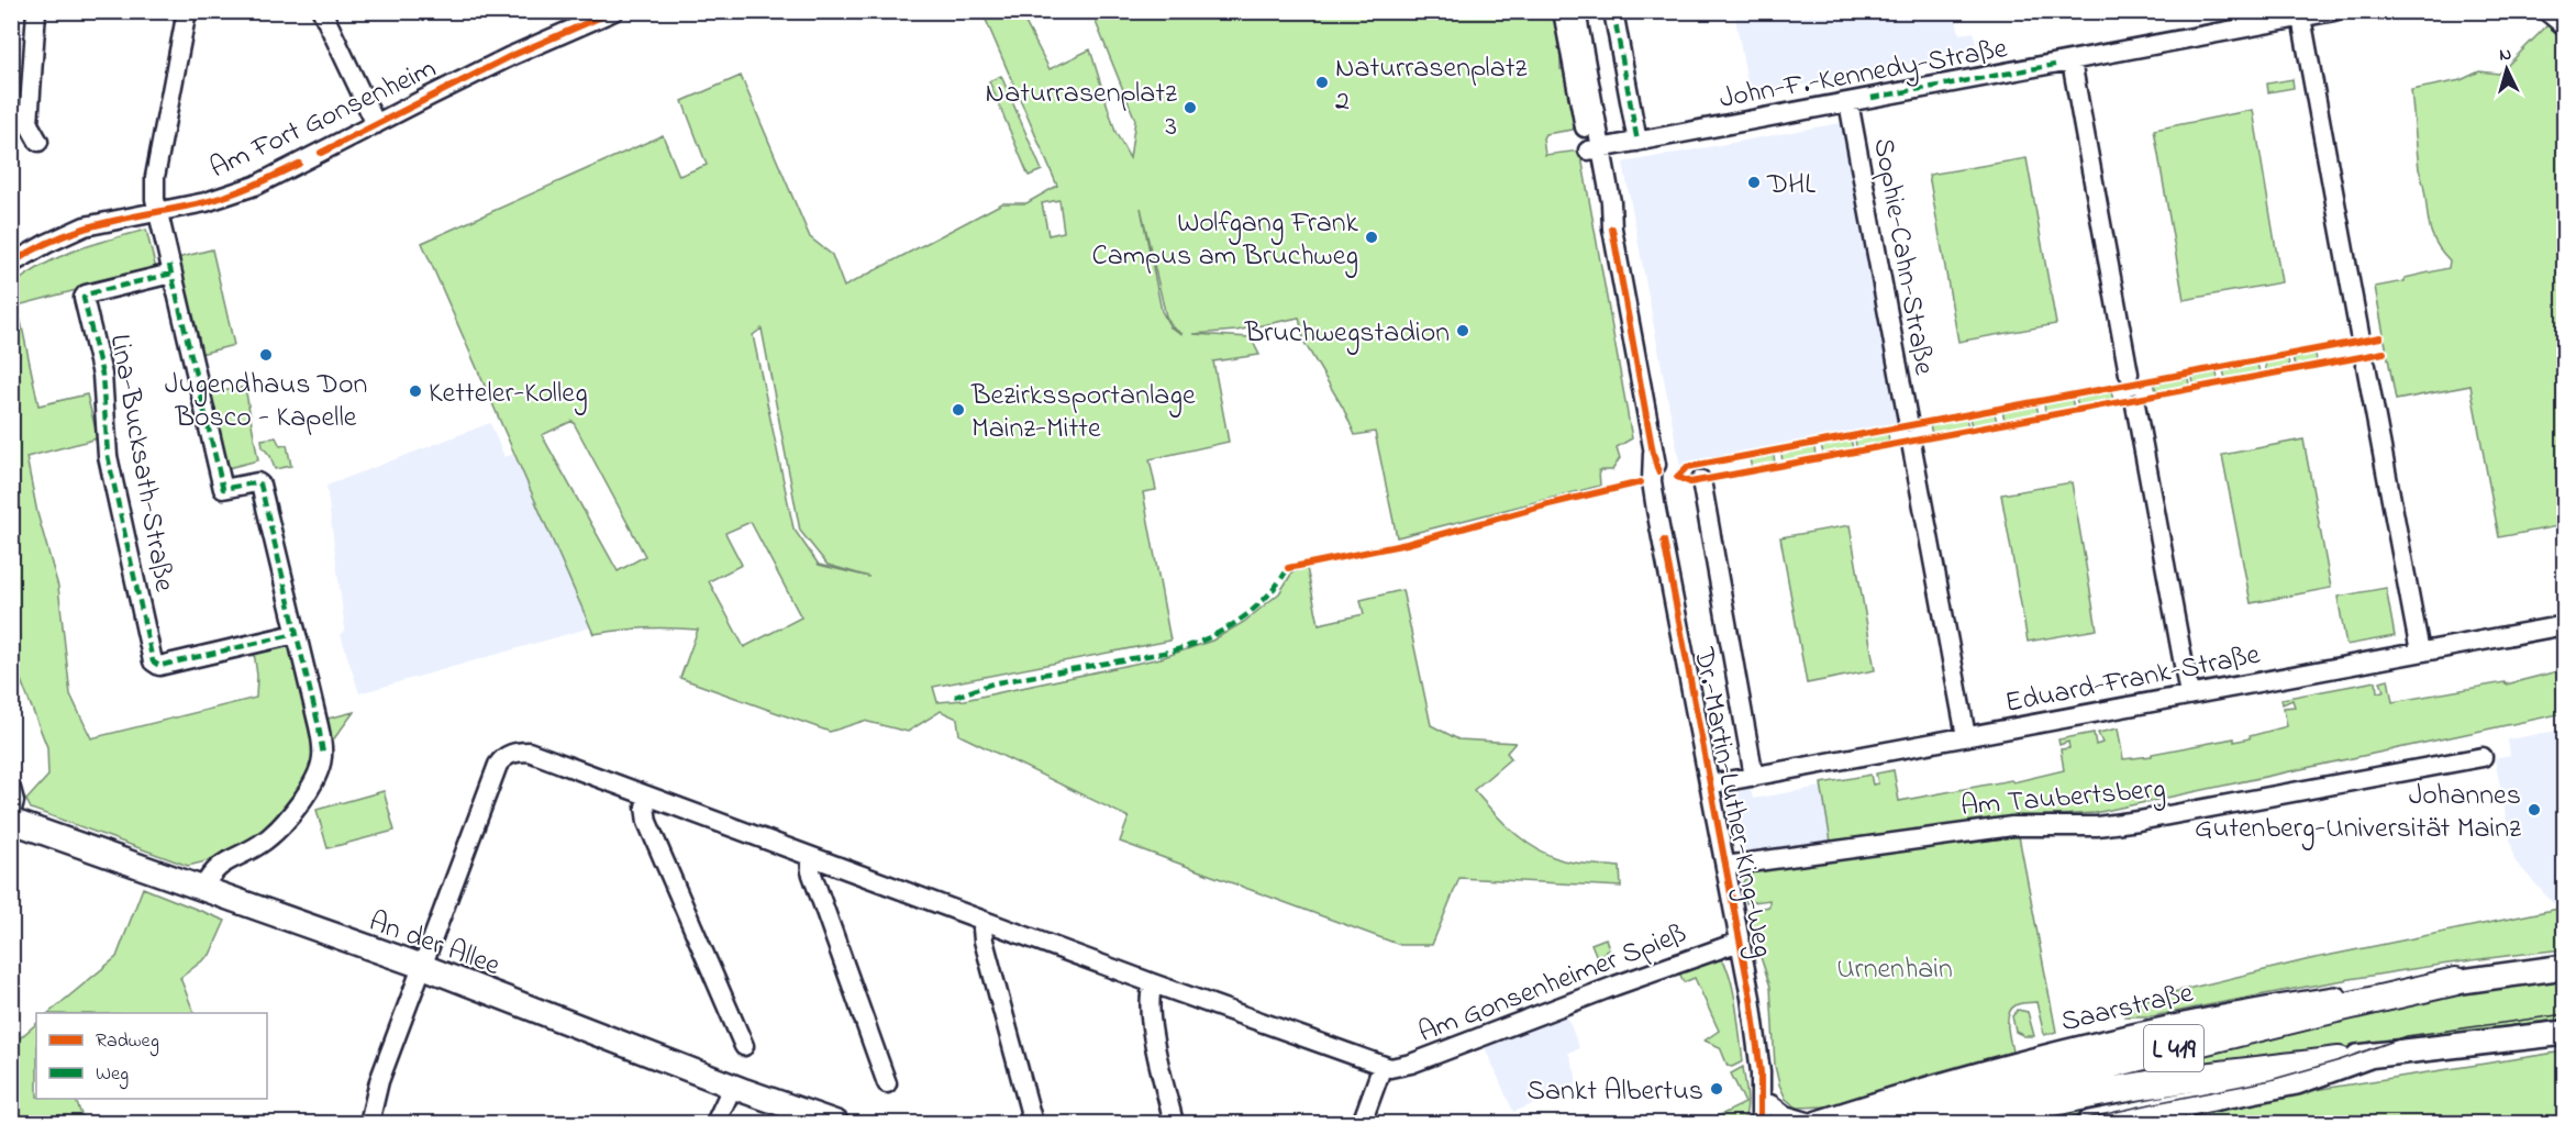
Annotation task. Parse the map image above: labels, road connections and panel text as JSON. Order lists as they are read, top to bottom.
{
  "streets": {
    "highway": ["Saarstraße", "L 419"],
    "main road": ["An der Allee"],
    "street": [
      "John-F.-Kennedy-Straße",
      "Am Fort Gonsenheim",
      "Sophie-Cahn-Straße",
      "Lina-Bucksath-Straße",
      "Eduard-Frank-Straße",
      "Am Taubertsberg",
      "Dr.-Martin-Luther-King-Weg",
      "Am Gonsenheimer Spieß"
    ]
  },
  "crossings": [
    ["John-F.-Kennedy-Straße", "Sophie-Cahn-Straße"],
    ["John-F.-Kennedy-Straße", "Dr.-Martin-Luther-King-Weg"],
    ["Eduard-Frank-Straße", "Dr.-Martin-Luther-King-Weg"],
    ["Am Taubertsberg", "Dr.-Martin-Luther-King-Weg"],
    ["Dr.-Martin-Luther-King-Weg", "Am Gonsenheimer Spieß"],
    ["An der Allee", "Am Gonsenheimer Spieß"]
  ],
  "parks": ["Urnenhain"],
  "places": [
    "Naturrasenplatz 2",
    "Naturrasenplatz 3",
    "DHL",
    "Wolfgang Frank Campus am Bruchweg",
    "Bruchwegstadion",
    "Jugendhaus Don Bosco - Kapelle",
    "Ketteler-Kolleg",
    "Bezirkssportanlage Mainz-Mitte",
    "Johannes Gutenberg-Universität Mainz",
    "Sankt Albertus"
  ],
  "legend": ["Radweg", "Weg"],
  "north": "top"
}
